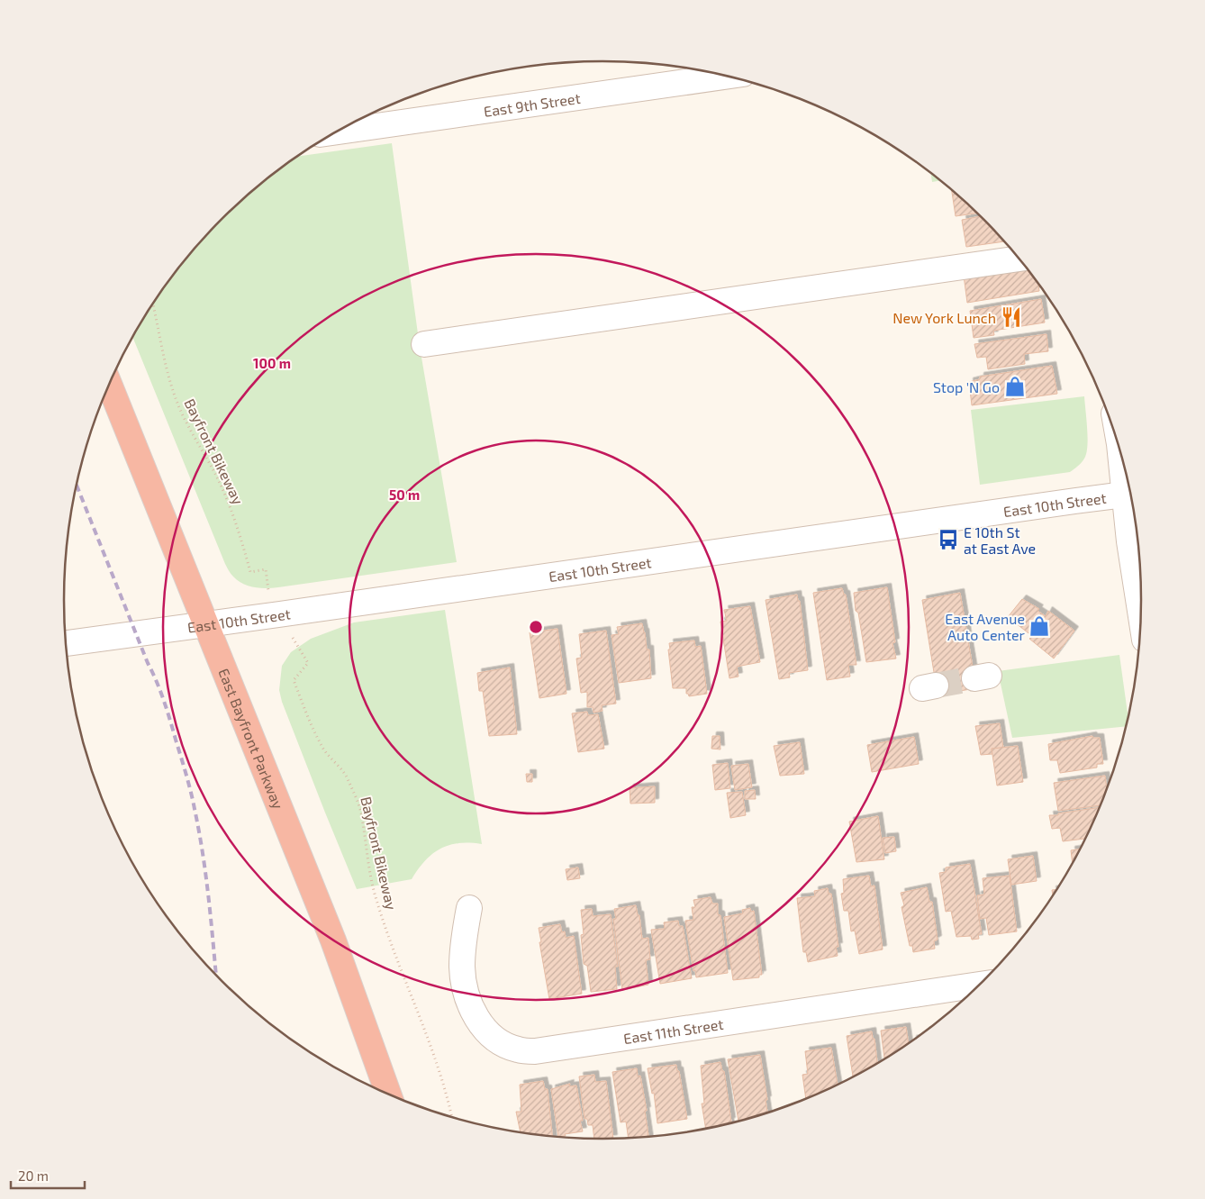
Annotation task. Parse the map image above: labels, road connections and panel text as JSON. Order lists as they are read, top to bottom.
{
  "streets": {
    "highway": ["East Bayfront Parkway"],
    "street": ["East 9th Street", "East 10th Street", "East 11th Street"],
    "path": ["Bayfront Bikeway"]
  },
  "crossings": [
    ["Bayfront Bikeway", "East 10th Street"],
    ["East 10th Street", "East Bayfront Parkway"]
  ],
  "places": {
    "restaurant": ["New York Lunch"],
    "shop": ["Stop 'N Go", "East Avenue Auto Center"],
    "bus stop": ["E 10th St at East Ave"]
  },
  "scale_bar": "20 m",
  "rings": ["100 m", "50 m"]
}
